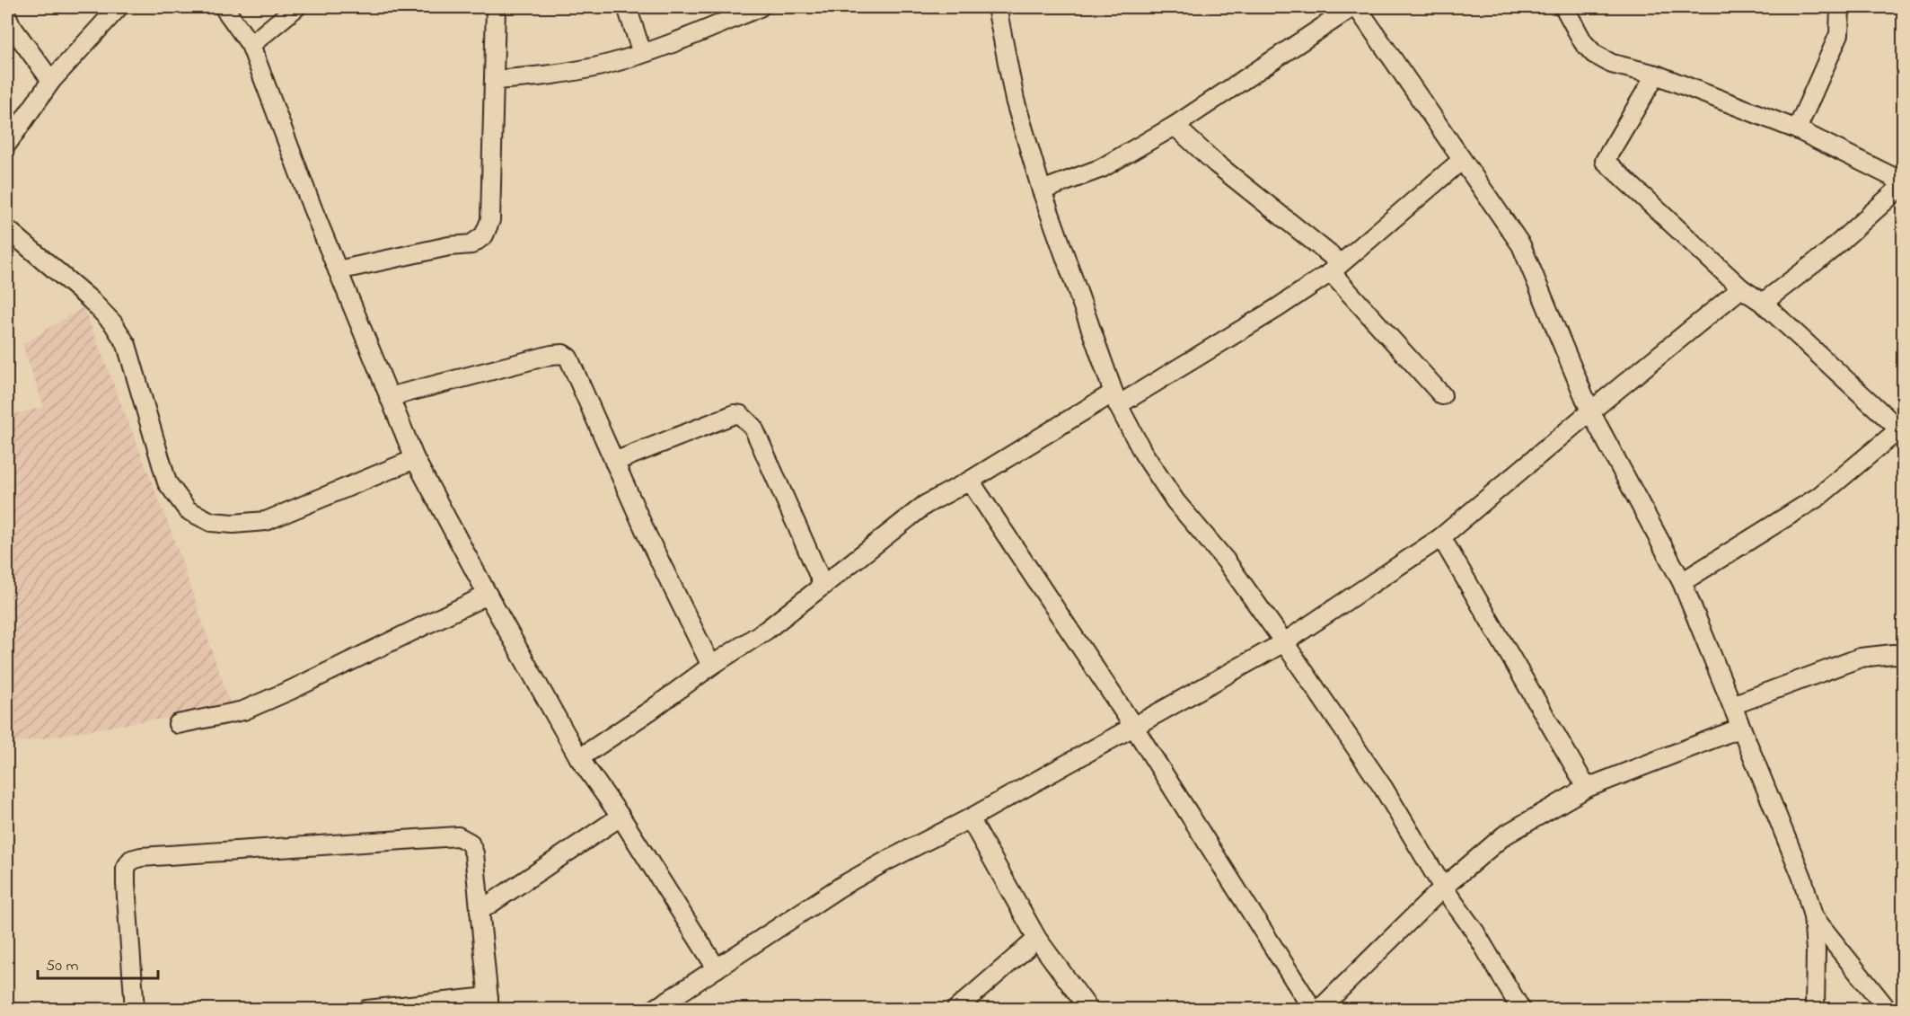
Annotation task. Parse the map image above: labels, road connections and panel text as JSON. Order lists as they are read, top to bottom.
{
  "scale_bar": "50 m"
}
